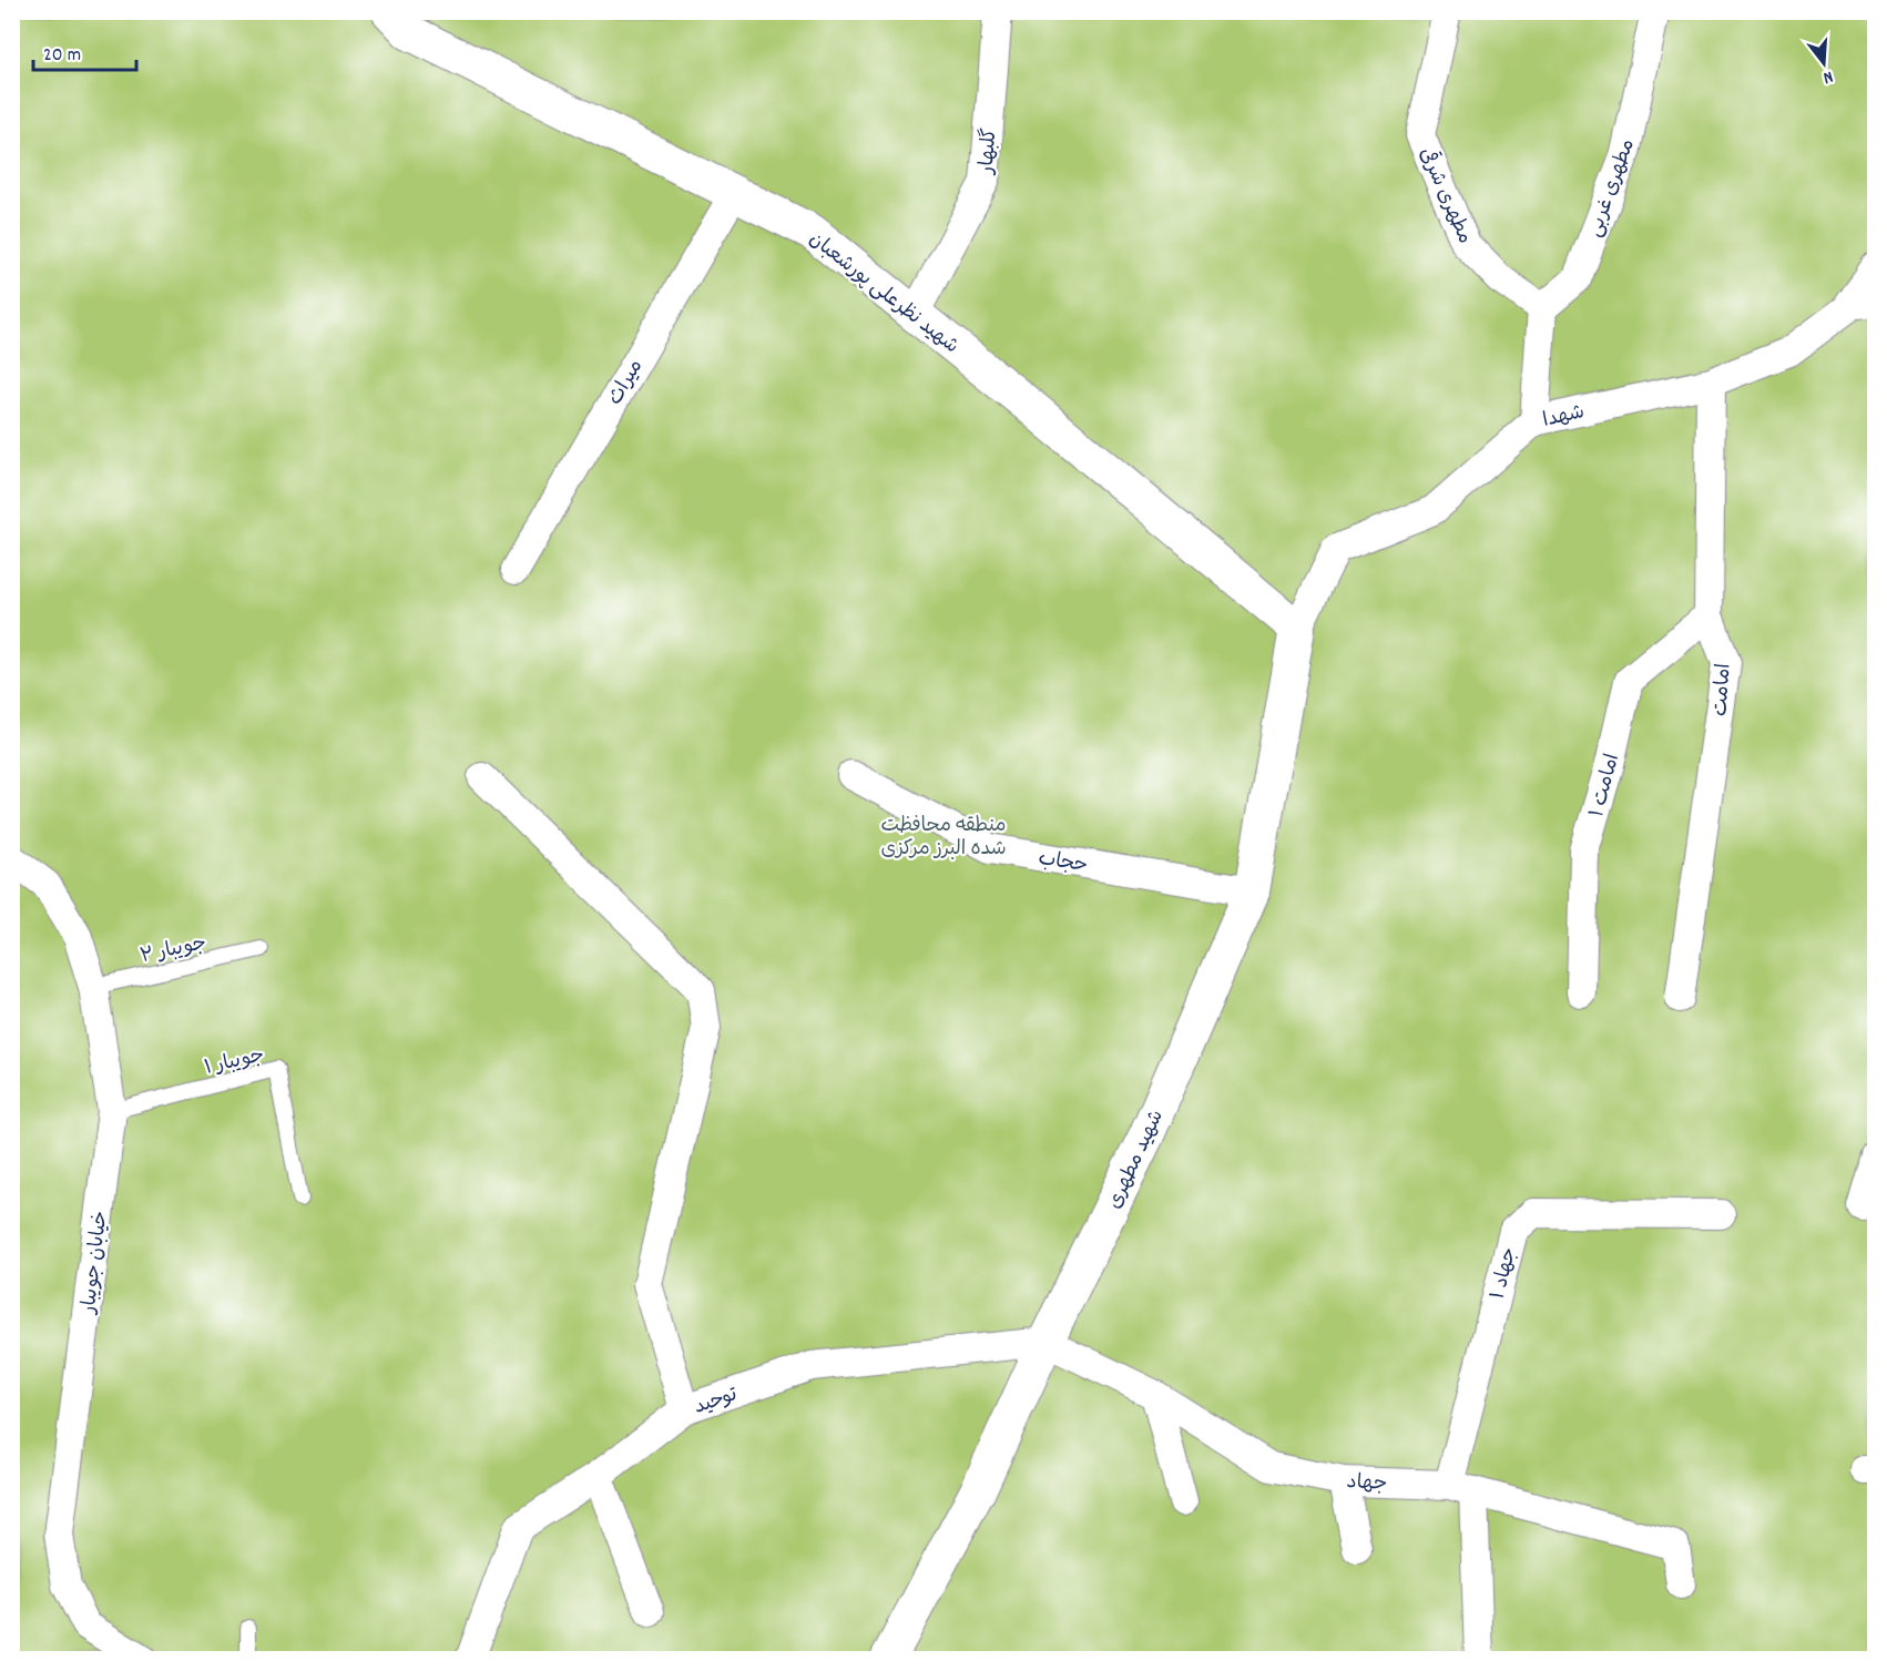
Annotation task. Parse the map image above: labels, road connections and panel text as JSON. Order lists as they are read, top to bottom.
{
  "streets": {
    "street": [
      "گلبهار",
      "مطهری غربی",
      "مطهری شرقی",
      "شهید نظرعلی پورشعبان",
      "میراث",
      "شهدا",
      "امامت",
      "امامت ۱",
      "حجاب",
      "شهید مطهری",
      "خیابان جویبار",
      "جهاد ۱",
      "توحید",
      "جهاد"
    ],
    "lane": ["جویبار ۲", "جویبار ۱"]
  },
  "crossings": [
    ["گلبهار", "شهید نظرعلی پورشعبان"],
    ["مطهری غربی", "مطهری شرقی"],
    ["شهید نظرعلی پورشعبان", "میراث"],
    ["شهید نظرعلی پورشعبان", "شهدا"],
    ["شهید نظرعلی پورشعبان", "شهید مطهری"],
    ["شهدا", "امامت"],
    ["شهدا", "شهید مطهری"],
    ["امامت", "امامت ۱"],
    ["حجاب", "شهید مطهری"],
    ["جویبار ۲", "خیابان جویبار"],
    ["جویبار ۱", "خیابان جویبار"],
    ["شهید مطهری", "توحید"],
    ["شهید مطهری", "جهاد"],
    ["جهاد ۱", "جهاد"],
    ["توحید", "جهاد"]
  ],
  "parks": ["منطقه محافظت شده البرز مرکزی"],
  "scale_bar": "20 m",
  "north": "bottom"
}
